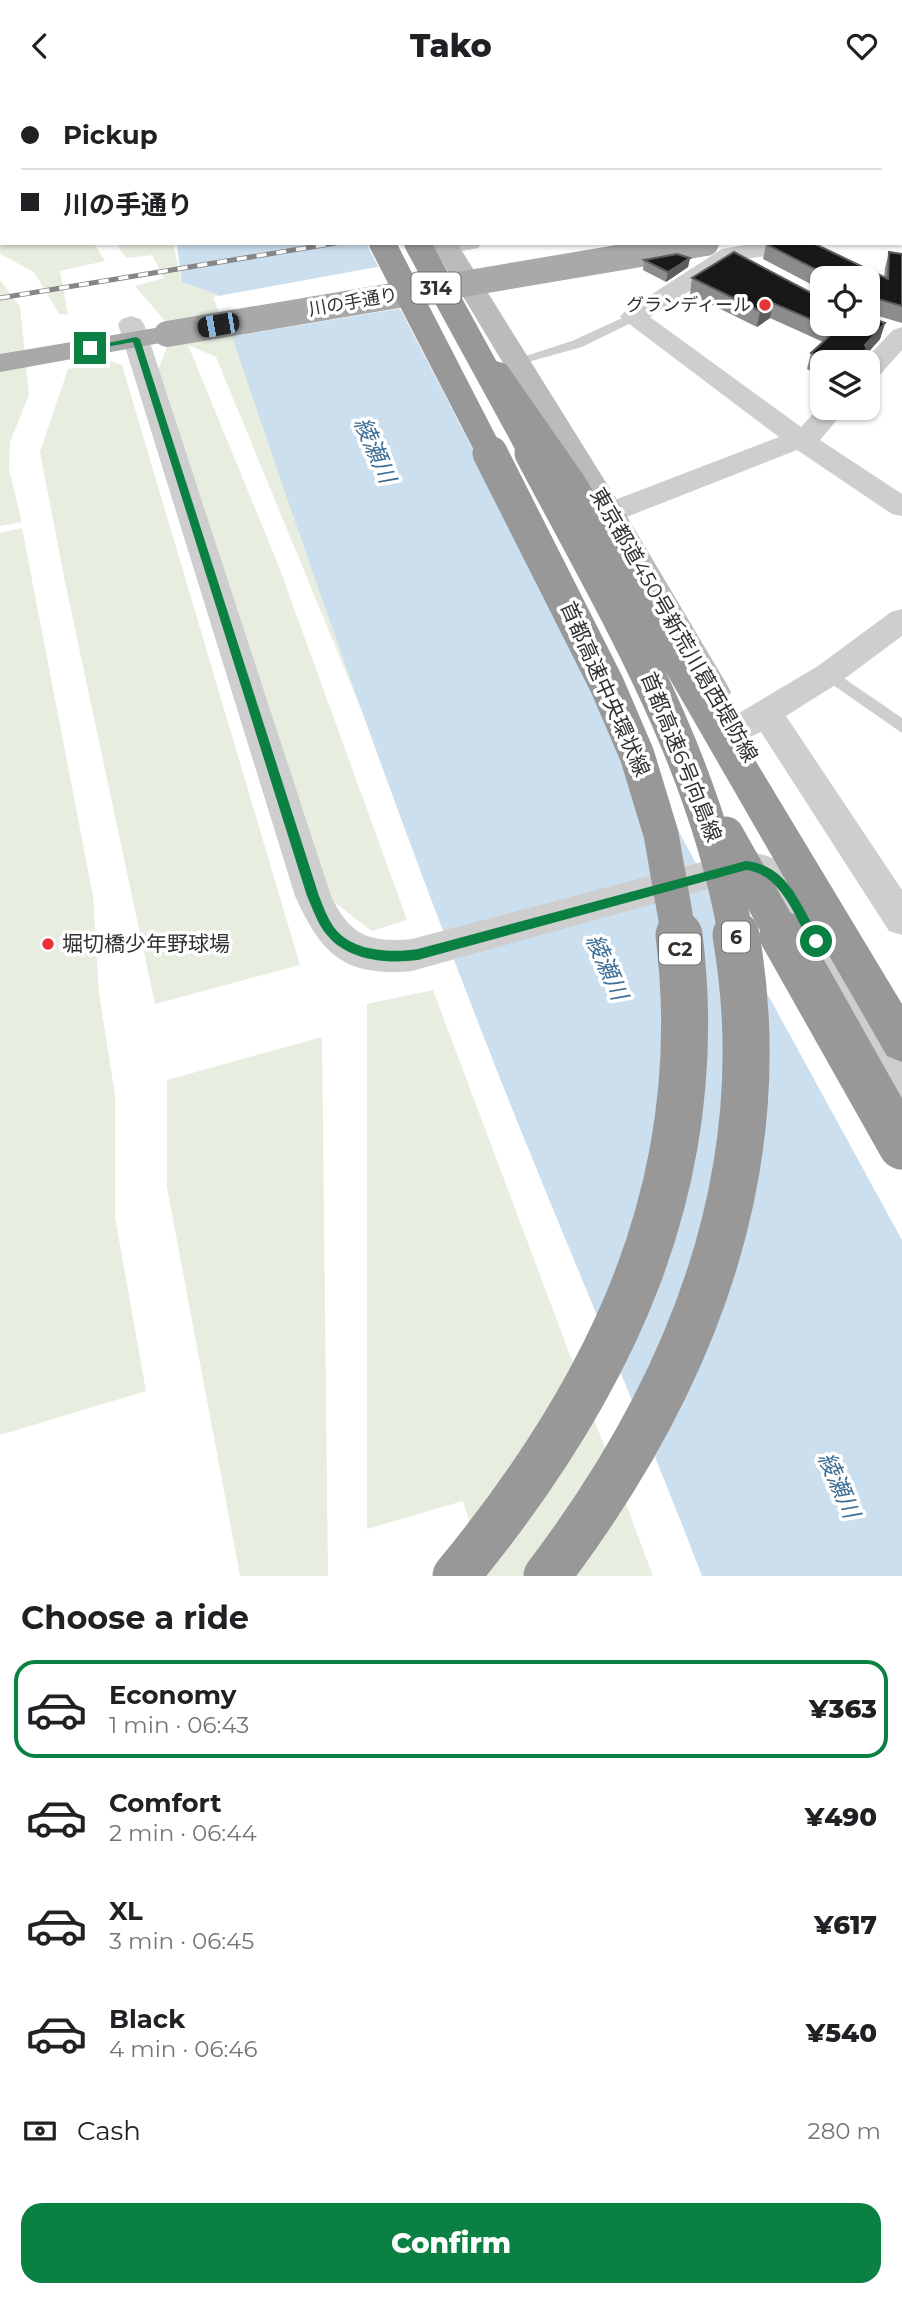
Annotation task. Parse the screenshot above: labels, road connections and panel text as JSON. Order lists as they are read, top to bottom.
{
  "streets": {
    "highway": [
      "首都高速中央環状線",
      "首都高速6号向島線",
      "6",
      "C2"
    ],
    "main road": ["314", "川の手通り", "東京都道450号新荒川葛西堤防線"]
  },
  "crossings": [
    ["首都高速中央環状線", "首都高速6号向島線"]
  ],
  "water": ["綾瀬川"],
  "places": ["グランディール", "堀切橋少年野球場"],
  "page": {
    "header": "Tako",
    "banner": ["Pickup", "川の手通り"],
    "heading": "Choose a ride",
    "list": [
      {
        "name": "Economy",
        "note": "1 min · 06:43",
        "value": "¥363"
      },
      {
        "name": "Comfort",
        "note": "2 min · 06:44",
        "value": "¥490"
      },
      {
        "name": "XL",
        "note": "3 min · 06:45",
        "value": "¥617"
      },
      {
        "name": "Black",
        "note": "4 min · 06:46",
        "value": "¥540"
      }
    ],
    "pay": ["Cash", "280 m"],
    "buttons": "Confirm"
  }
}
